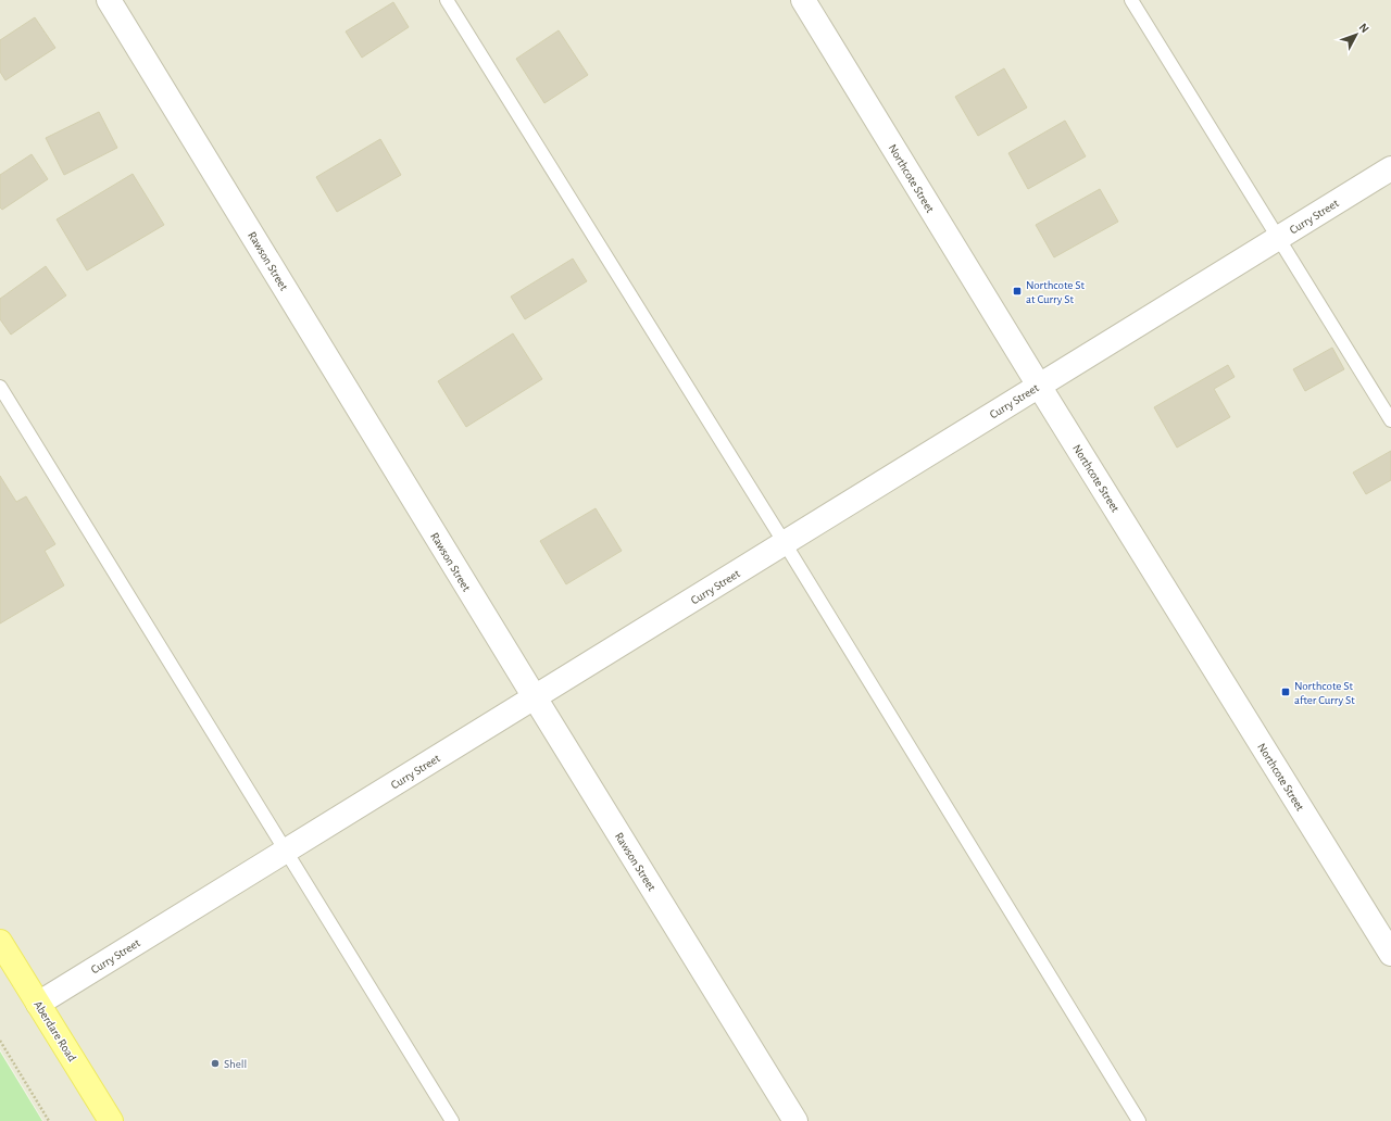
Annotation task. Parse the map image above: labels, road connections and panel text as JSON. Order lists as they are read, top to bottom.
{
  "streets": {
    "main road": ["Aberdare Road"],
    "street": ["Northcote Street", "Curry Street", "Rawson Street"]
  },
  "crossings": [
    ["Northcote Street", "Curry Street"],
    ["Curry Street", "Rawson Street"],
    ["Curry Street", "Aberdare Road"]
  ],
  "places": {
    "transit": ["Northcote St at Curry St", "Northcote St after Curry St"],
    "other": ["Shell"]
  },
  "north": "top right"
}
